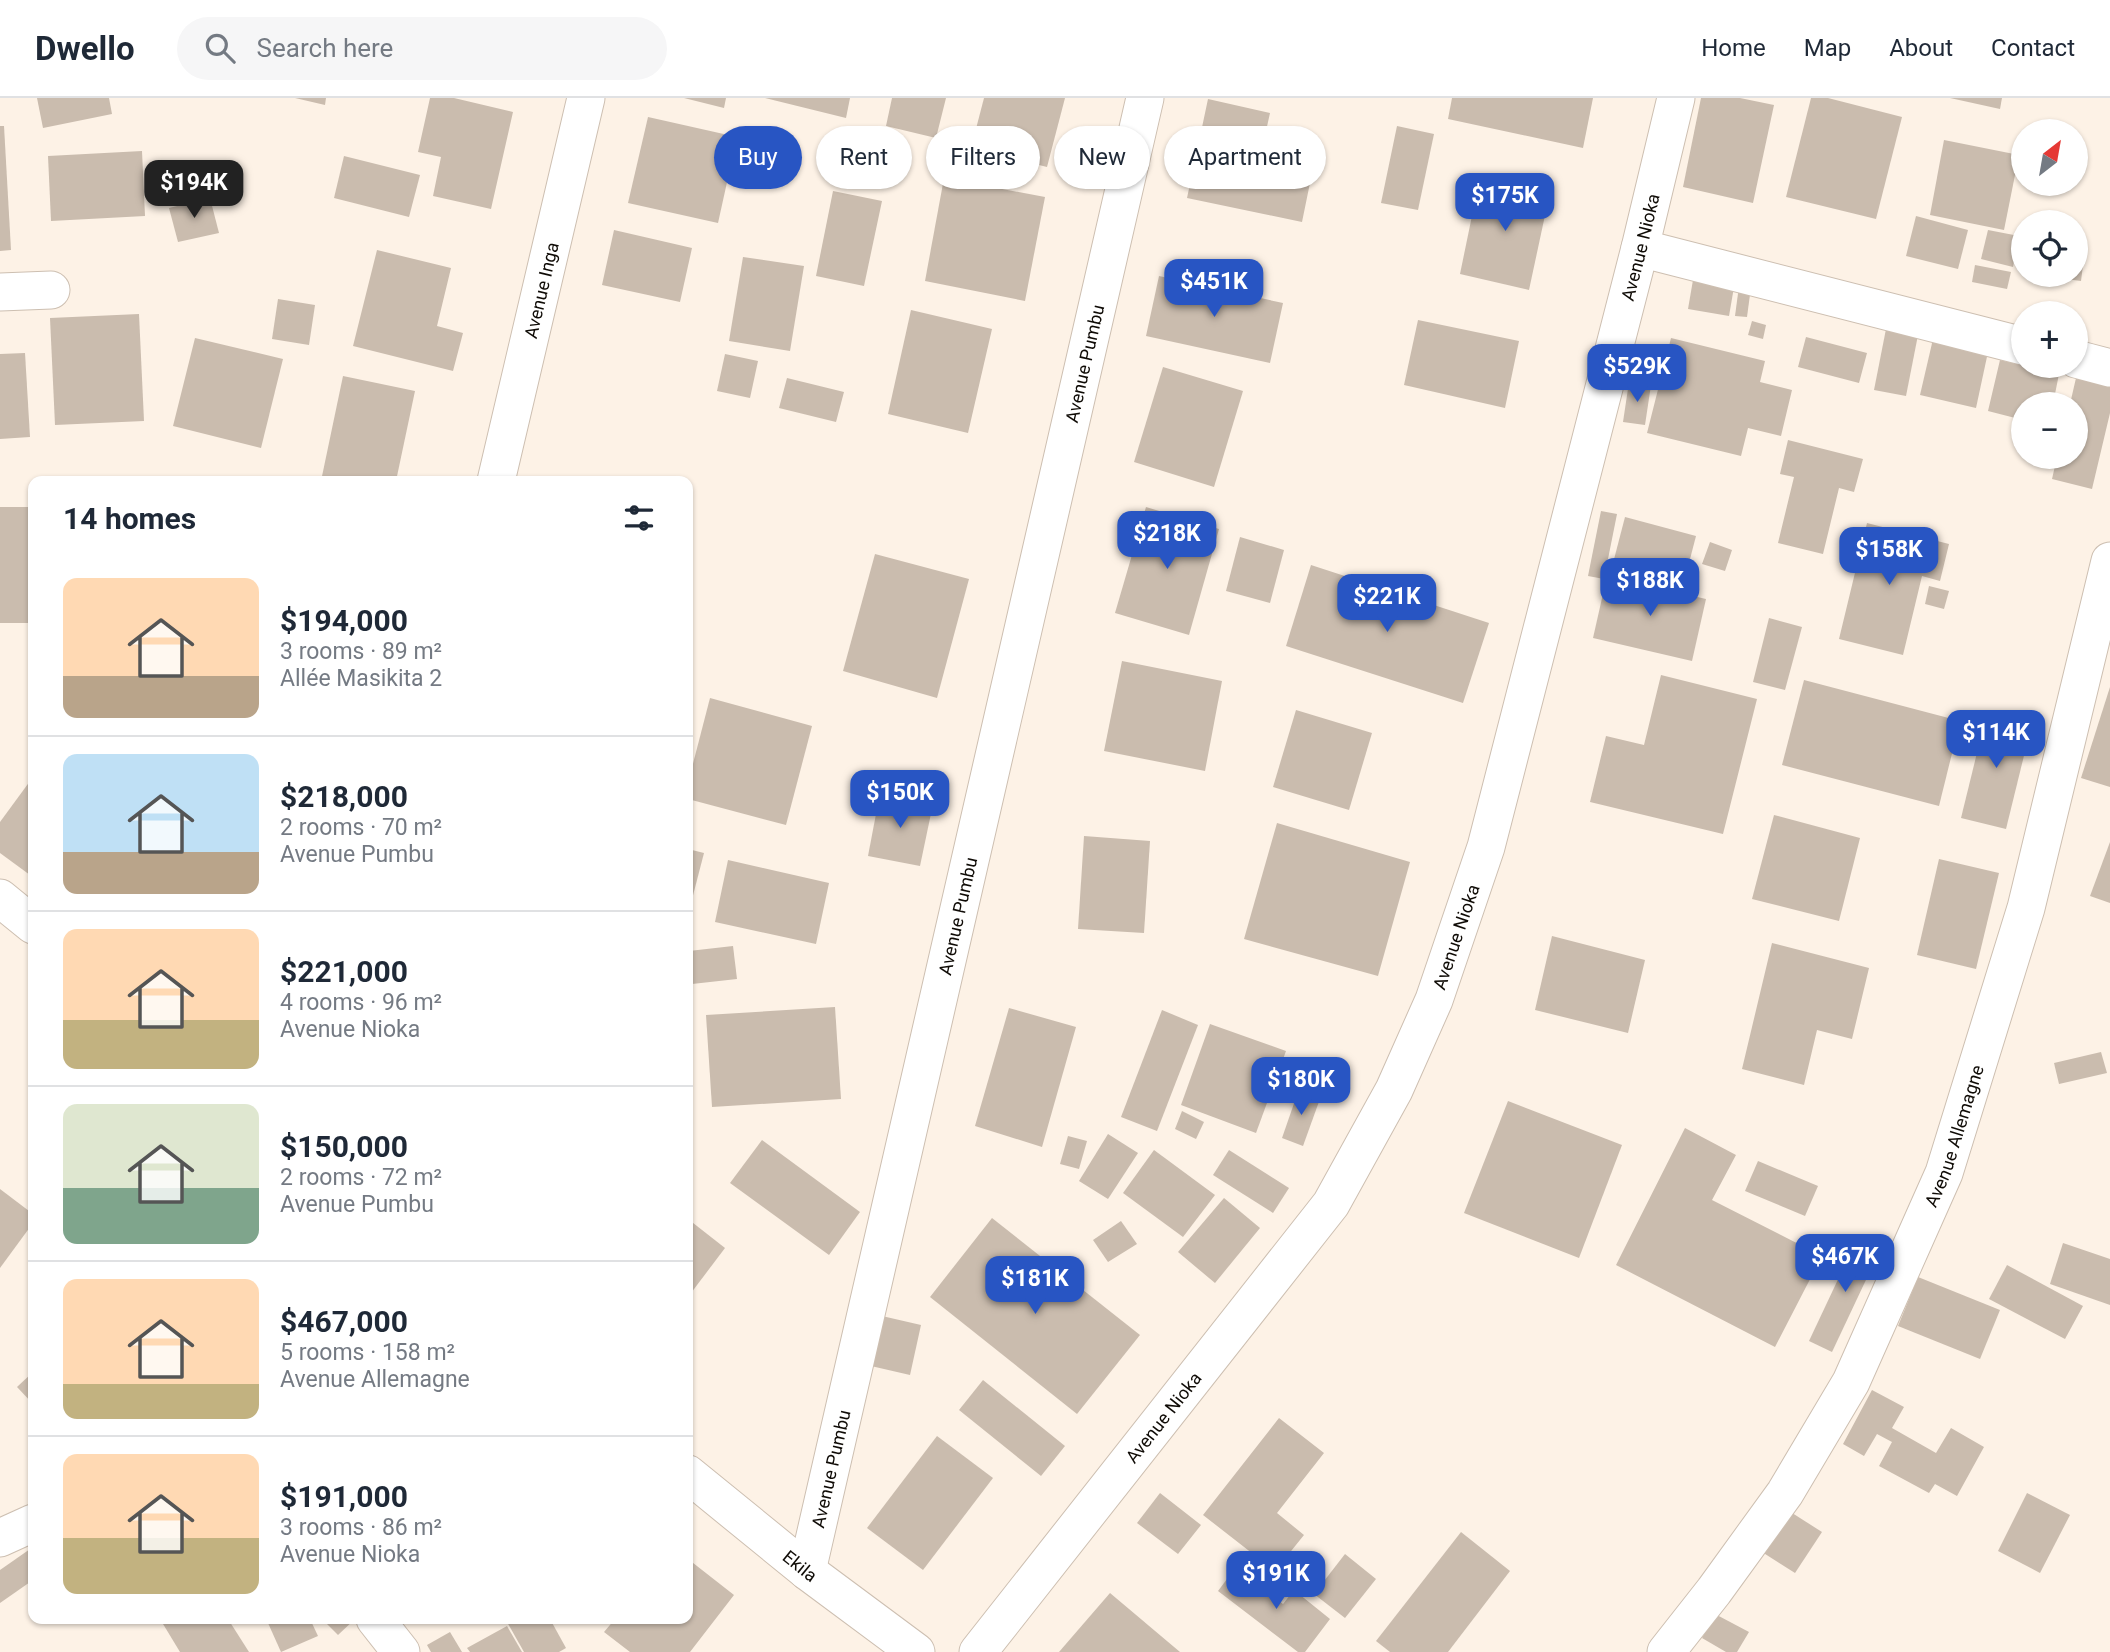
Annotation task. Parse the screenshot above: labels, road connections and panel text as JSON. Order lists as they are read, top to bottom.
{
  "streets": {
    "street": [
      "Avenue Nioka",
      "Avenue Inga",
      "Avenue Pumbu",
      "Avenue Allemagne",
      "Ekila"
    ]
  },
  "crossings": [
    ["Avenue Pumbu", "Ekila"]
  ],
  "north": "top right",
  "page": {
    "header": "Dwello",
    "search": "Search here",
    "nav": [
      "Home",
      "Map",
      "About",
      "Contact"
    ],
    "map_buttons": ["+", "−"],
    "chip": [
      "Buy",
      "Rent",
      "Filters",
      "New",
      "Apartment"
    ],
    "price": [
      "$194K",
      "$175K",
      "$451K",
      "$529K",
      "$218K",
      "$158K",
      "$188K",
      "$221K",
      "$114K",
      "$150K",
      "$180K",
      "$467K",
      "$181K",
      "$191K"
    ],
    "heading": "14 homes",
    "list": [
      {
        "name": "$194,000",
        "note": "3 rooms · 89 m² · Allée Masikita 2"
      },
      {
        "name": "$218,000",
        "note": "2 rooms · 70 m² · Avenue Pumbu"
      },
      {
        "name": "$221,000",
        "note": "4 rooms · 96 m² · Avenue Nioka"
      },
      {
        "name": "$150,000",
        "note": "2 rooms · 72 m² · Avenue Pumbu"
      },
      {
        "name": "$467,000",
        "note": "5 rooms · 158 m² · Avenue Allemagne"
      },
      {
        "name": "$191,000",
        "note": "3 rooms · 86 m² · Avenue Nioka"
      }
    ]
  }
}
